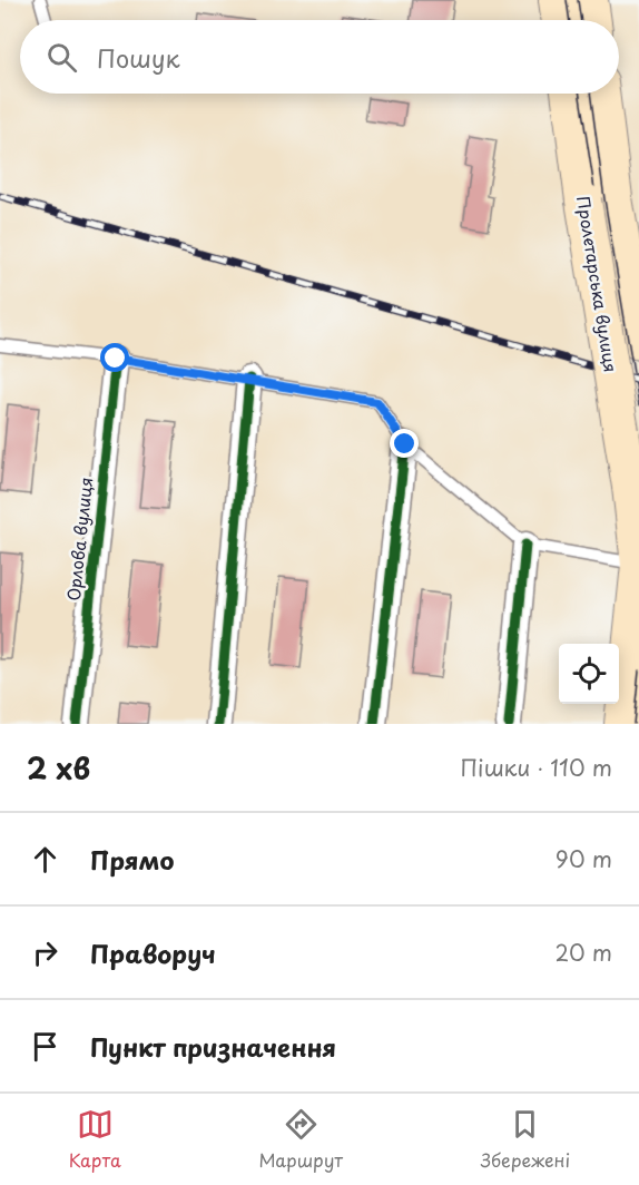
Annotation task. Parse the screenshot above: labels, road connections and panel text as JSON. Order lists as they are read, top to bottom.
{
  "streets": {
    "main road": ["Пролетарська вулиця"],
    "street": ["Орлова вулиця"]
  },
  "page": {
    "search": "Пошук",
    "heading": ["2 хв", "Пішки · 110 m"],
    "list": [
      ["Прямо", "90 m"],
      ["Праворуч", "20 m"],
      "Пункт призначення"
    ],
    "nav": ["Карта", "Маршрут", "Збережені"]
  }
}
